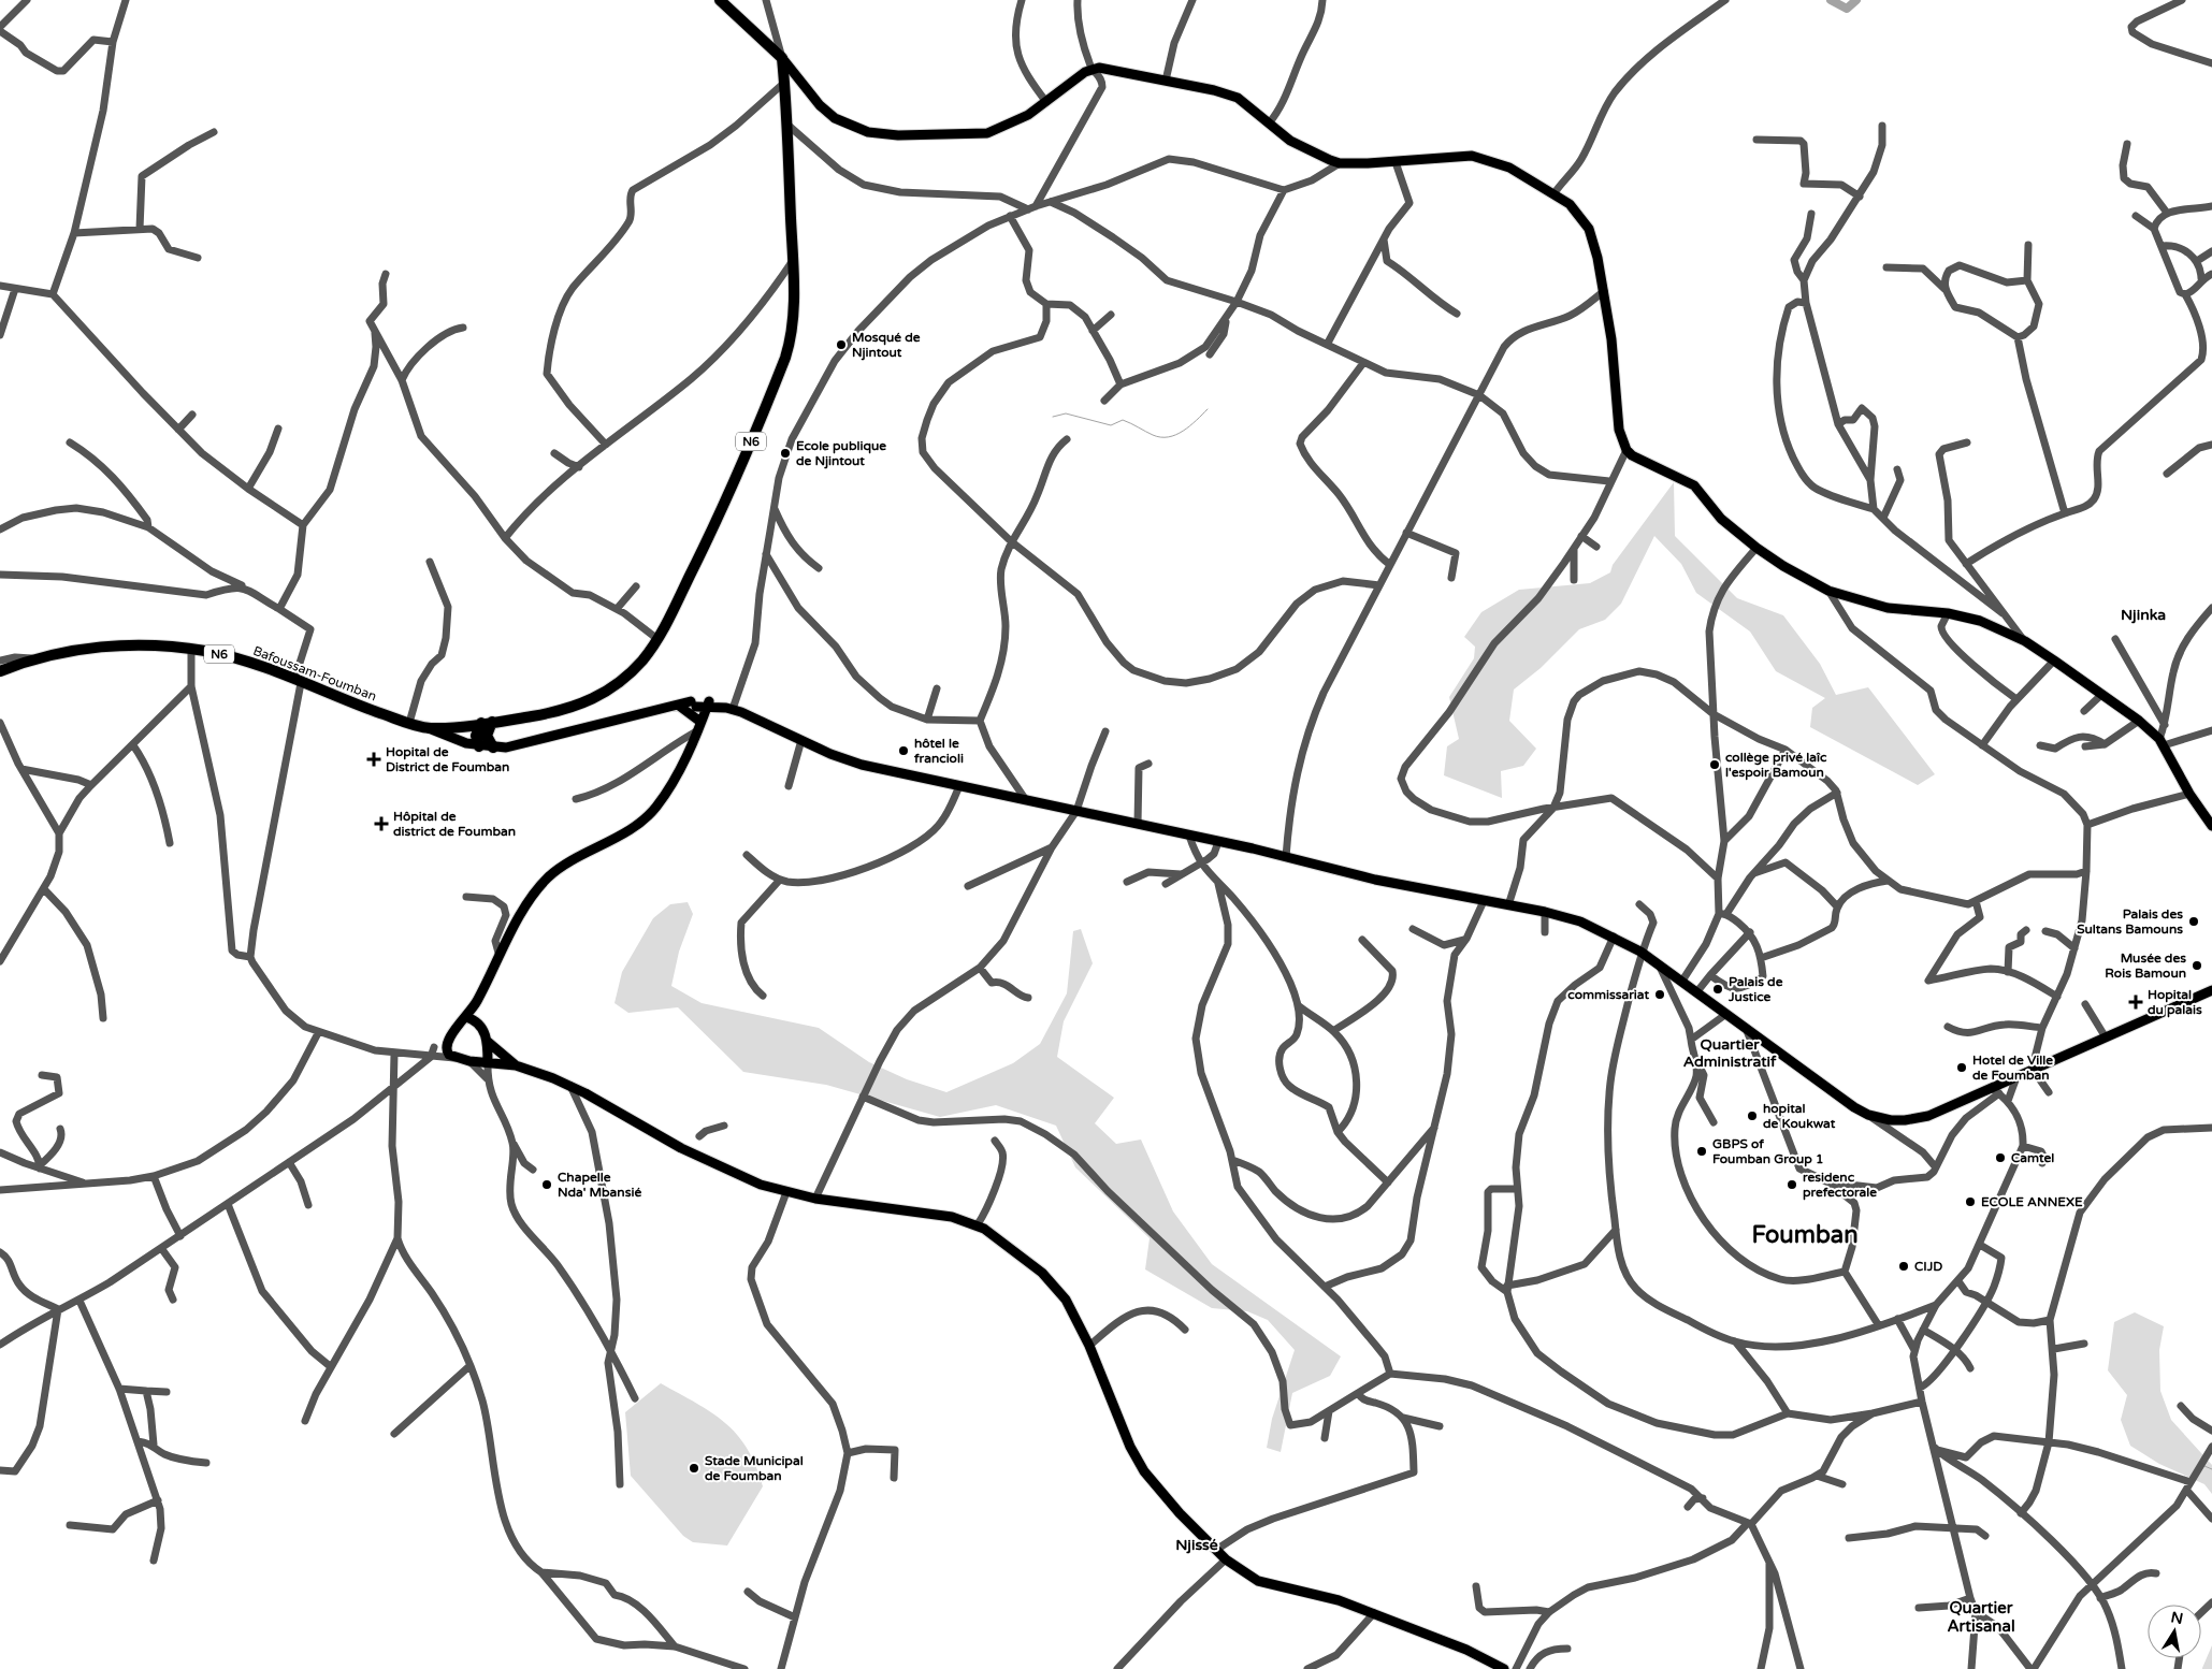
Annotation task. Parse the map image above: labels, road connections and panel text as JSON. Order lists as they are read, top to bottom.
{
  "streets": {
    "highway": ["N6", "Bafoussam-Foumban"]
  },
  "crossings": [
    ["N6", "Bafoussam-Foumban"]
  ],
  "districts": [
    "Njinka",
    "Quartier Administratif",
    "Foumban",
    "Njissé",
    "Quartier Artisanal"
  ],
  "places": {
    "other": [
      "Mosqué de Njintout",
      "Ecole publique de Njintout",
      "hôtel le francioli",
      "collège privé laîc l'espoir Bamoun",
      "Palais des Sultans Bamouns",
      "Musée des Rois Bamoun",
      "Palais de Justice",
      "commissariat",
      "Hotel de Ville de Foumban",
      "hopital de Koukwat",
      "GBPS of Foumban Group 1",
      "Camtel",
      "Chapelle Nda' Mbansié",
      "residenc prefectorale",
      "ECOLE ANNEXE",
      "CIJD",
      "Stade Municipal de Foumban"
    ],
    "health": ["Hopital de District de Foumban", "Hôpital de district de Foumban", "Hopital du palais"]
  },
  "north": "top"
}
